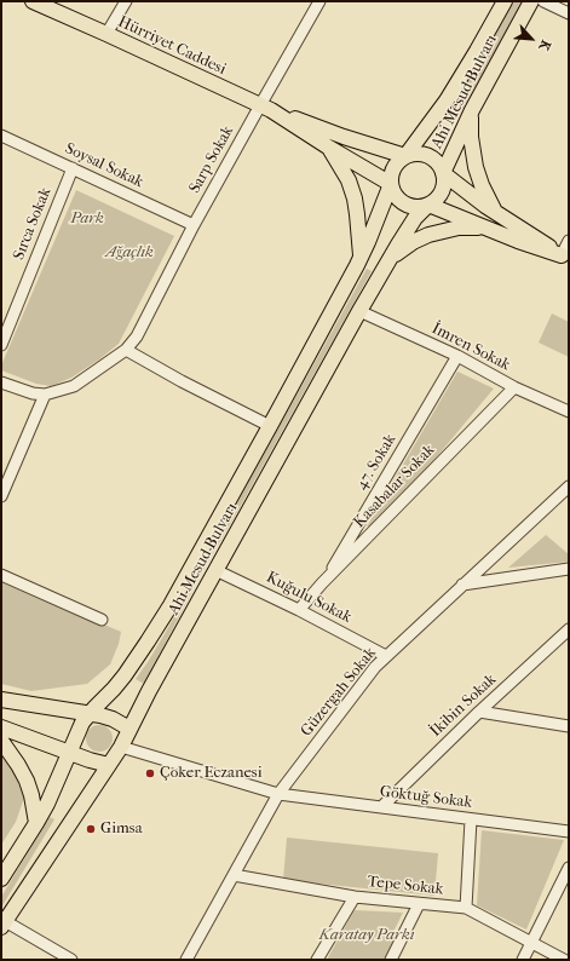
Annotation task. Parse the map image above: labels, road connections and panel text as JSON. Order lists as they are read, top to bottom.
{
  "streets": {
    "main road": ["Hürriyet Caddesi", "Ahi Mesud Bulvarı"],
    "street": [
      "Sarp Sokak",
      "Soysal Sokak",
      "Sırca Sokak",
      "İmren Sokak",
      "47. Sokak",
      "Kasabalar Sokak",
      "Kuğulu Sokak",
      "Güzergah Sokak",
      "İkibin Sokak",
      "Göktuğ Sokak",
      "Tepe Sokak"
    ]
  },
  "crossings": [
    ["Hürriyet Caddesi", "Sarp Sokak"],
    ["Ahi Mesud Bulvarı", "İmren Sokak"],
    ["Ahi Mesud Bulvarı", "Kuğulu Sokak"],
    ["Ahi Mesud Bulvarı", "Göktuğ Sokak"],
    ["Sarp Sokak", "Soysal Sokak"],
    ["Soysal Sokak", "Sırca Sokak"],
    ["İmren Sokak", "47. Sokak"],
    ["İmren Sokak", "Kasabalar Sokak"],
    ["47. Sokak", "Kasabalar Sokak"],
    ["Kasabalar Sokak", "Kuğulu Sokak"],
    ["Kuğulu Sokak", "Güzergah Sokak"],
    ["Güzergah Sokak", "Göktuğ Sokak"],
    ["Güzergah Sokak", "Tepe Sokak"],
    ["İkibin Sokak", "Göktuğ Sokak"]
  ],
  "parks": ["Park", "Ağaçlık", "Karatay Parkı"],
  "places": ["Çoker Eczanesi", "Gimsa"],
  "north": "bottom right"
}
